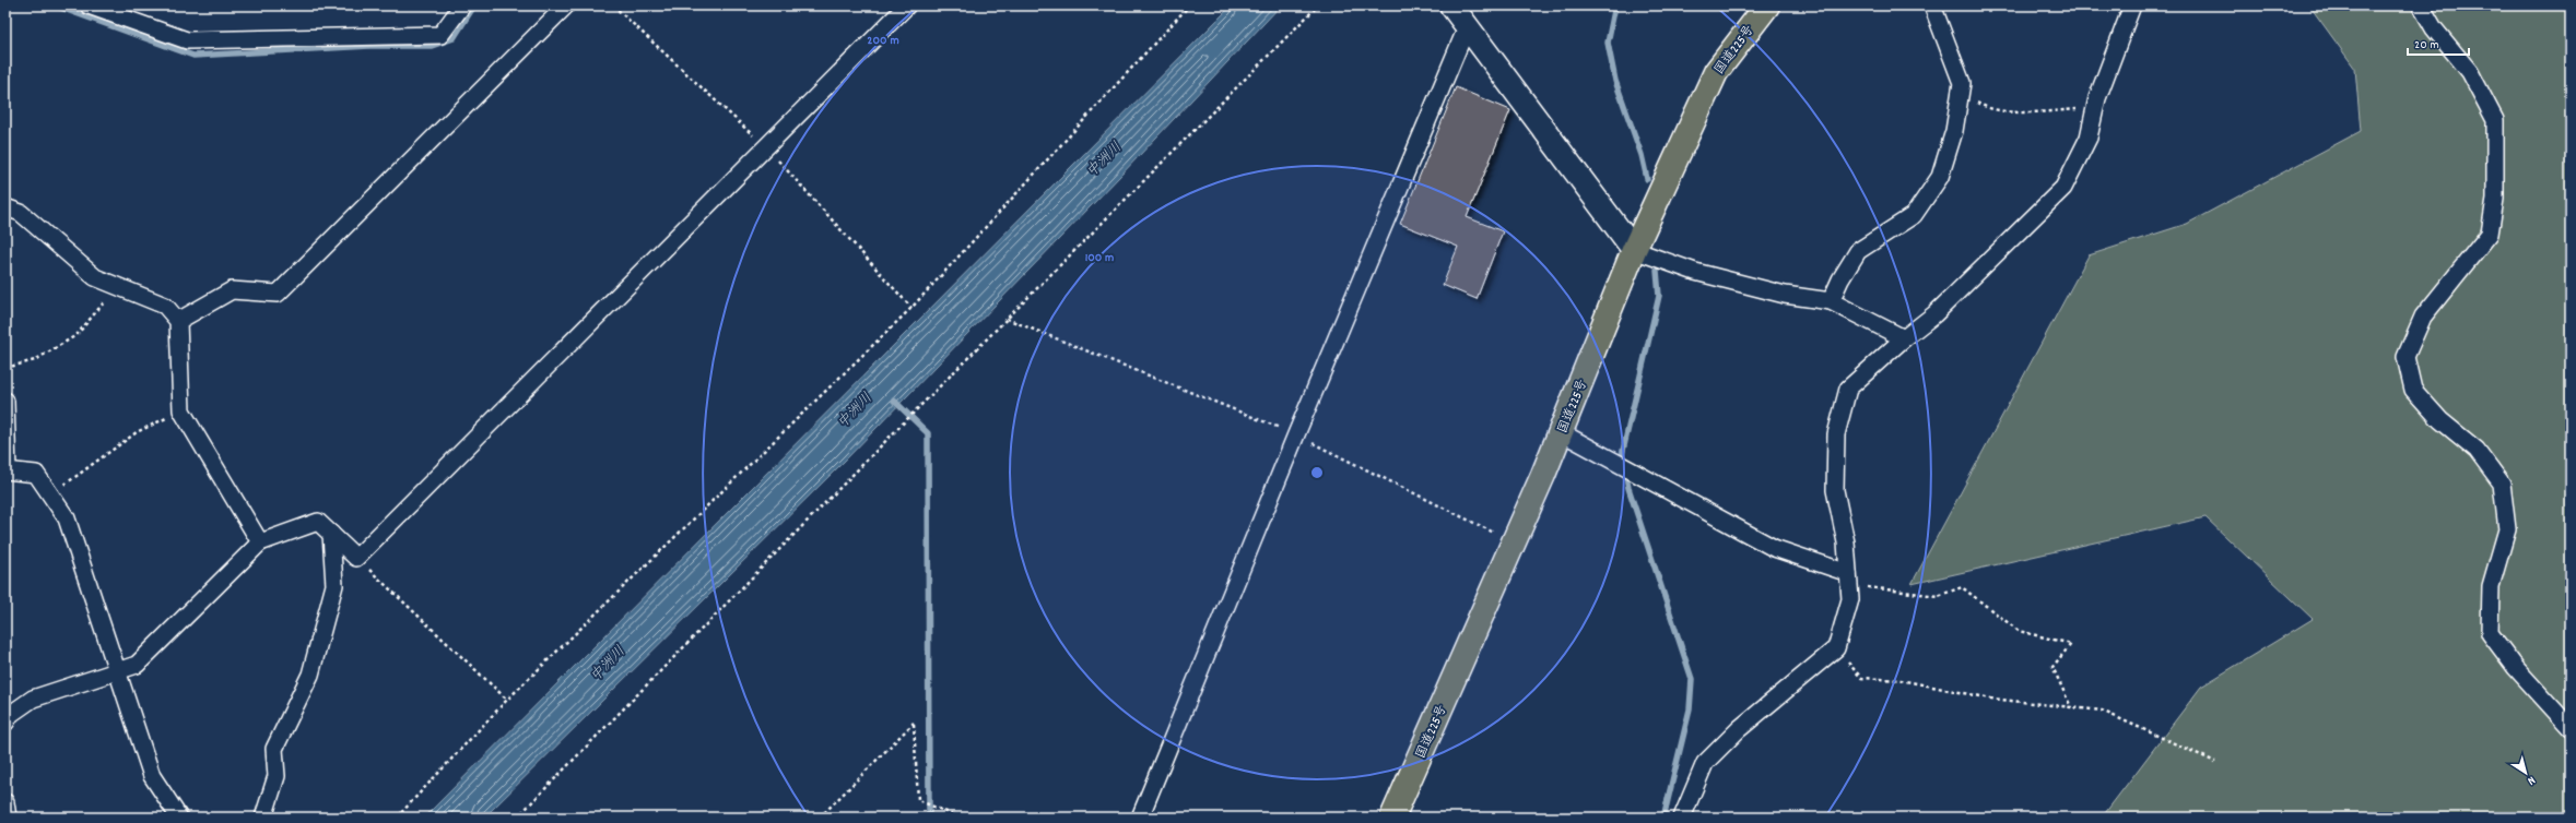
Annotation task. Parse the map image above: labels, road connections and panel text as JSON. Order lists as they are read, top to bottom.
{
  "streets": {
    "highway": ["国道225号"]
  },
  "water": ["中洲川"],
  "scale_bar": "20 m",
  "north": "bottom right",
  "rings": ["200 m", "100 m"]
}
